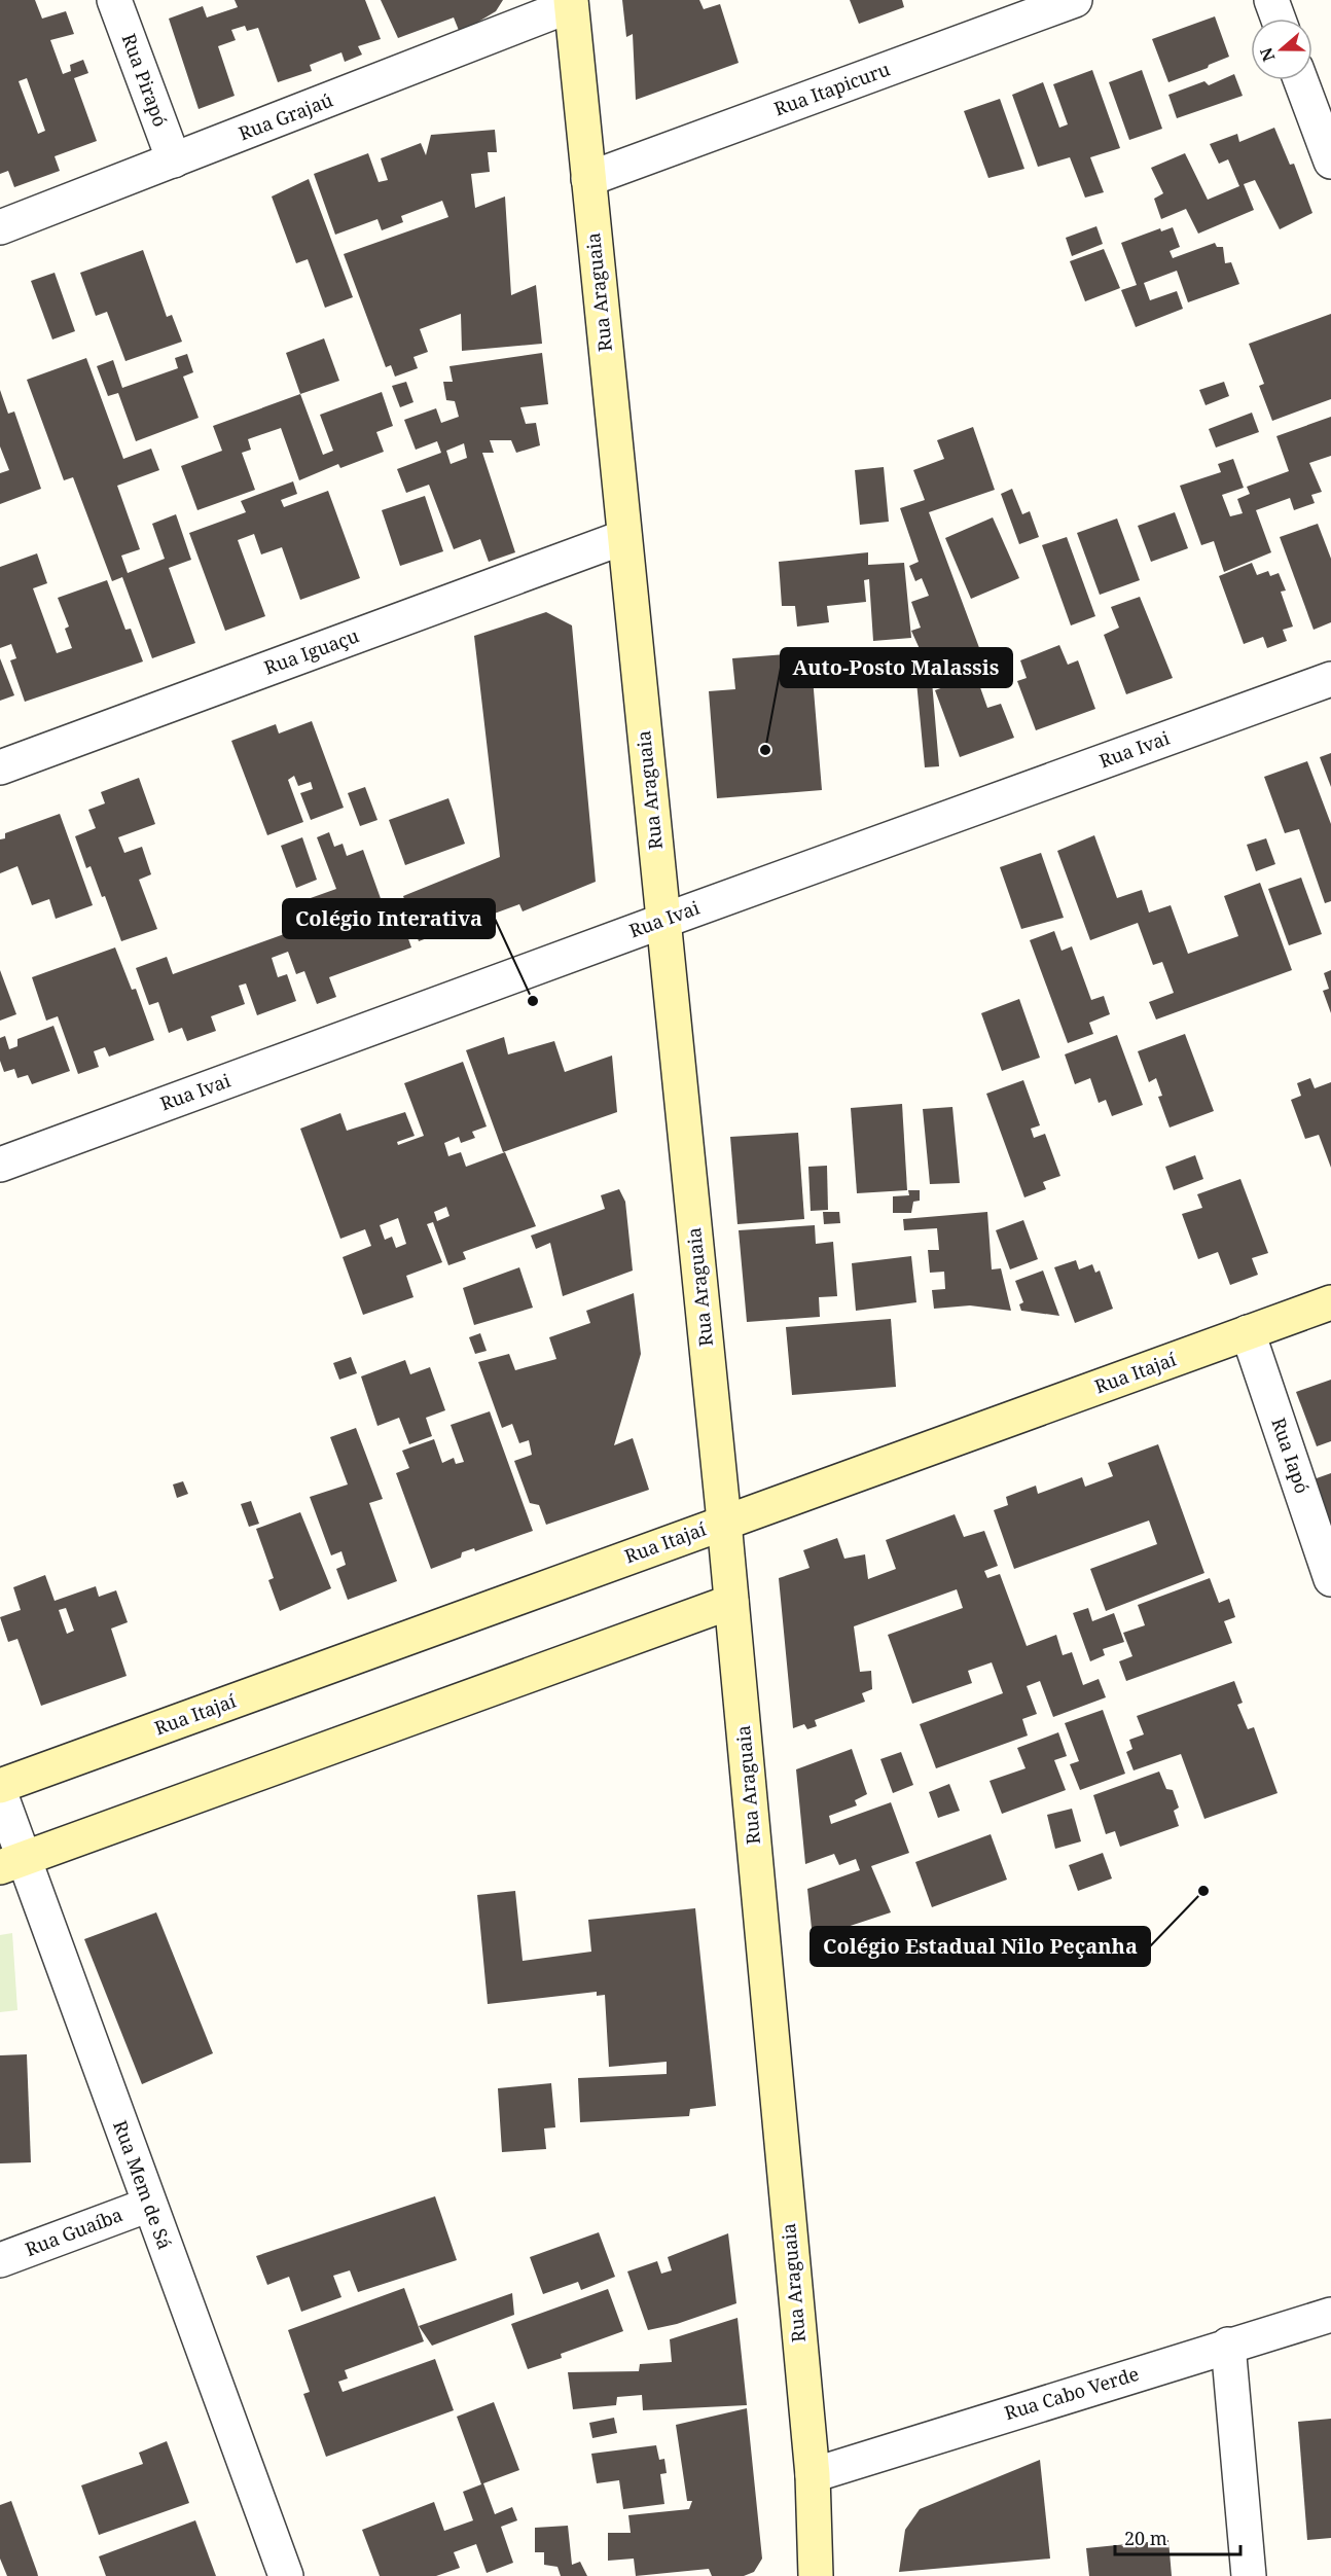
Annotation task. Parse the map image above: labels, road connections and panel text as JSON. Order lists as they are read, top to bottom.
{
  "streets": {
    "street": [
      "Rua Pirapó",
      "Rua Itapicuru",
      "Rua Grajaú",
      "Rua Araguaia",
      "Rua Iguaçu",
      "Rua Ivai",
      "Rua Itajaí",
      "Rua Iapó",
      "Rua Mem de Sá",
      "Rua Guaíba",
      "Rua Cabo Verde"
    ]
  },
  "crossings": [
    ["Rua Pirapó", "Rua Grajaú"],
    ["Rua Itapicuru", "Rua Araguaia"],
    ["Rua Grajaú", "Rua Araguaia"],
    ["Rua Araguaia", "Rua Iguaçu"],
    ["Rua Araguaia", "Rua Ivai"],
    ["Rua Araguaia", "Rua Itajaí"],
    ["Rua Araguaia", "Rua Cabo Verde"],
    ["Rua Itajaí", "Rua Iapó"],
    ["Rua Mem de Sá", "Rua Guaíba"]
  ],
  "places": ["Auto-Posto Malassis", "Colégio Interativa", "Colégio Estadual Nilo Peçanha"],
  "scale_bar": "20 m",
  "north": "left"
}
